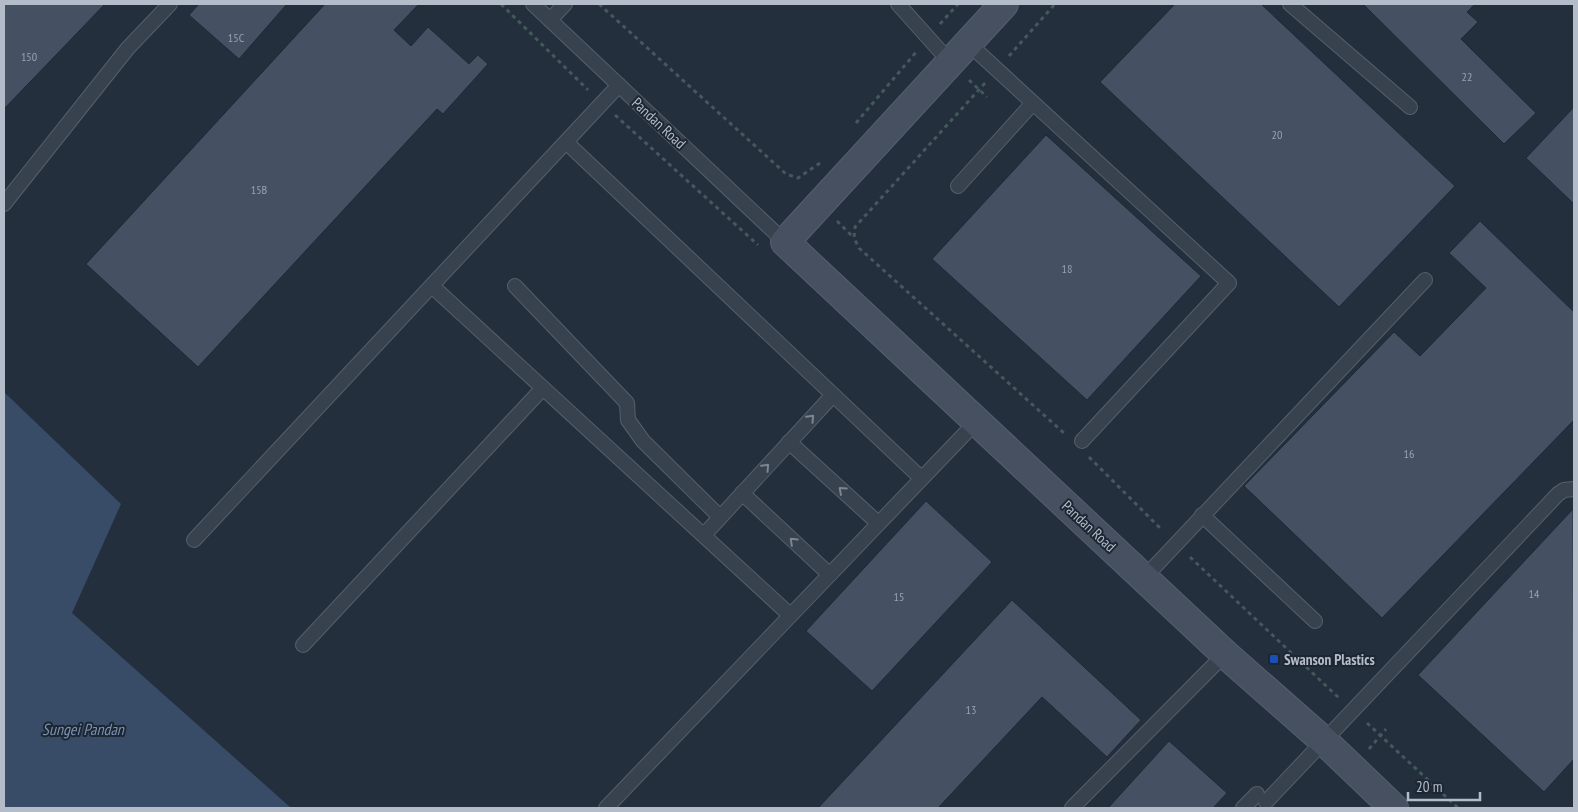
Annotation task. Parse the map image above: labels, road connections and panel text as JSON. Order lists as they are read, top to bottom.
{
  "streets": {
    "street": ["Pandan Road"]
  },
  "water": ["Sungei Pandan"],
  "places": {
    "transit": ["Swanson Plastics"]
  },
  "house_numbers": [
    "15C",
    "150",
    "22",
    "20",
    "15B",
    "18",
    "16",
    "14",
    "15",
    "13"
  ],
  "scale_bar": "20 m"
}
